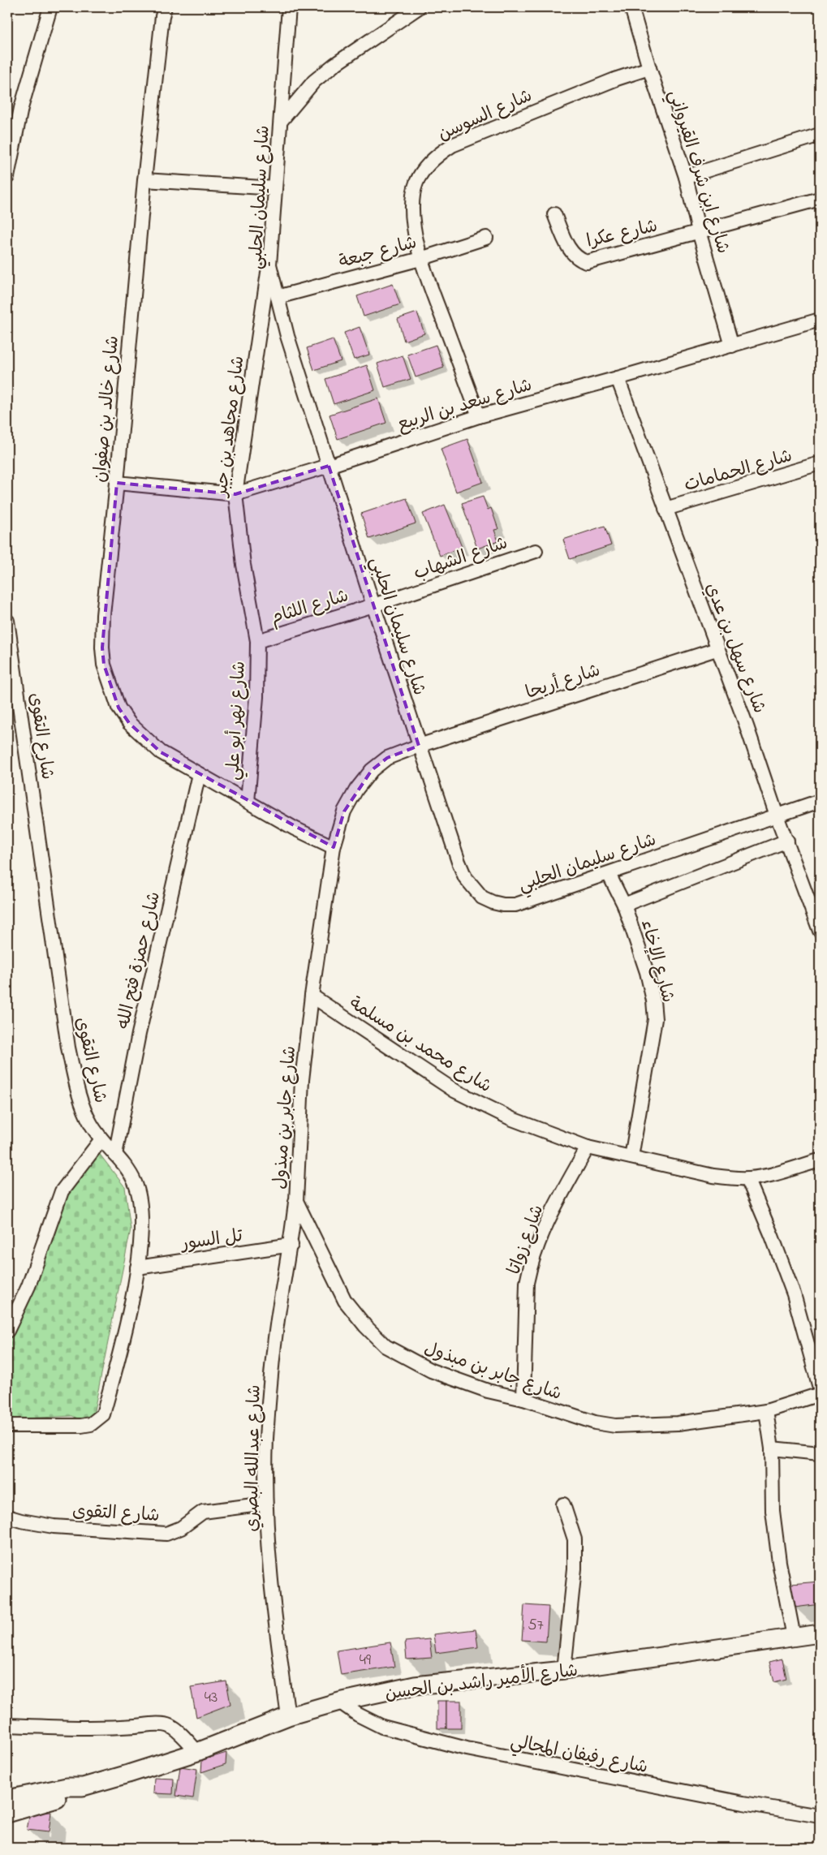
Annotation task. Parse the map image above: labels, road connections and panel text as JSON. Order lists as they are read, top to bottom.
{
  "streets": {
    "street": [
      "شارع السوسن",
      "شارع ابن شرف القيرواني",
      "شارع سليمان الحلبي",
      "شارع عكرا",
      "شارع جبعة",
      "شارع سعد بن الربيع",
      "شارع خالد بن صفوان",
      "شارع مجاهد بن جبر",
      "شارع الحمامات",
      "شارع الشهاب",
      "شارع اللثام",
      "شارع سهل بن عدي",
      "شارع أريحا",
      "شارع نهر أبو علي",
      "شارع التقوى",
      "شارع حمزة فتح الله",
      "شارع الإخاء",
      "شارع محمد بن مسلمة",
      "شارع جابر بن مبذول",
      "تل السور",
      "شارع زواتا",
      "شارع عبدالله البصري",
      "شارع الأمير راشد بن الحسن",
      "شارع رفيفان المجالي"
    ]
  },
  "crossings": [
    ["شارع السوسن", "شارع ابن شرف القيرواني"],
    ["شارع السوسن", "شارع جبعة"],
    ["شارع السوسن", "شارع سعد بن الربيع"],
    ["شارع ابن شرف القيرواني", "شارع عكرا"],
    ["شارع ابن شرف القيرواني", "شارع سعد بن الربيع"],
    ["شارع سليمان الحلبي", "شارع جبعة"],
    ["شارع سليمان الحلبي", "شارع سعد بن الربيع"],
    ["شارع سليمان الحلبي", "شارع مجاهد بن جبر"],
    ["شارع سليمان الحلبي", "شارع الشهاب"],
    ["شارع سليمان الحلبي", "شارع اللثام"],
    ["شارع سليمان الحلبي", "شارع سهل بن عدي"],
    ["شارع سليمان الحلبي", "شارع أريحا"],
    ["شارع سليمان الحلبي", "شارع الإخاء"],
    ["شارع سليمان الحلبي", "شارع جابر بن مبذول"],
    ["شارع سعد بن الربيع", "شارع خالد بن صفوان"],
    ["شارع سعد بن الربيع", "شارع مجاهد بن جبر"],
    ["شارع سعد بن الربيع", "شارع سهل بن عدي"],
    ["شارع خالد بن صفوان", "شارع نهر أبو علي"],
    ["شارع خالد بن صفوان", "شارع حمزة فتح الله"],
    ["شارع خالد بن صفوان", "شارع جابر بن مبذول"],
    ["شارع مجاهد بن جبر", "شارع اللثام"],
    ["شارع مجاهد بن جبر", "شارع نهر أبو علي"],
    ["شارع الحمامات", "شارع سهل بن عدي"],
    ["شارع الشهاب", "شارع اللثام"],
    ["شارع اللثام", "شارع نهر أبو علي"],
    ["شارع سهل بن عدي", "شارع أريحا"],
    ["شارع أريحا", "شارع جابر بن مبذول"],
    ["شارع التقوى", "شارع حمزة فتح الله"],
    ["شارع التقوى", "تل السور"],
    ["شارع التقوى", "شارع عبدالله البصري"],
    ["شارع الإخاء", "شارع محمد بن مسلمة"],
    ["شارع محمد بن مسلمة", "شارع جابر بن مبذول"],
    ["شارع محمد بن مسلمة", "شارع زواتا"],
    ["شارع جابر بن مبذول", "شارع زواتا"],
    ["شارع جابر بن مبذول", "شارع عبدالله البصري"],
    ["تل السور", "شارع عبدالله البصري"],
    ["شارع عبدالله البصري", "شارع الأمير راشد بن الحسن"],
    ["شارع الأمير راشد بن الحسن", "شارع رفيفان المجالي"]
  ],
  "house_numbers": ["57", "49", "43"]
}
